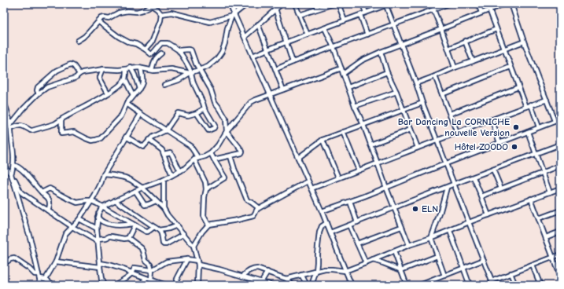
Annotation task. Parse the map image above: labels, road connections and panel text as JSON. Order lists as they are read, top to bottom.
{
  "places": ["Bar Dancing La CORNICHE nouvelle Version", "Hôtel ZOODO", "ELN"]
}
